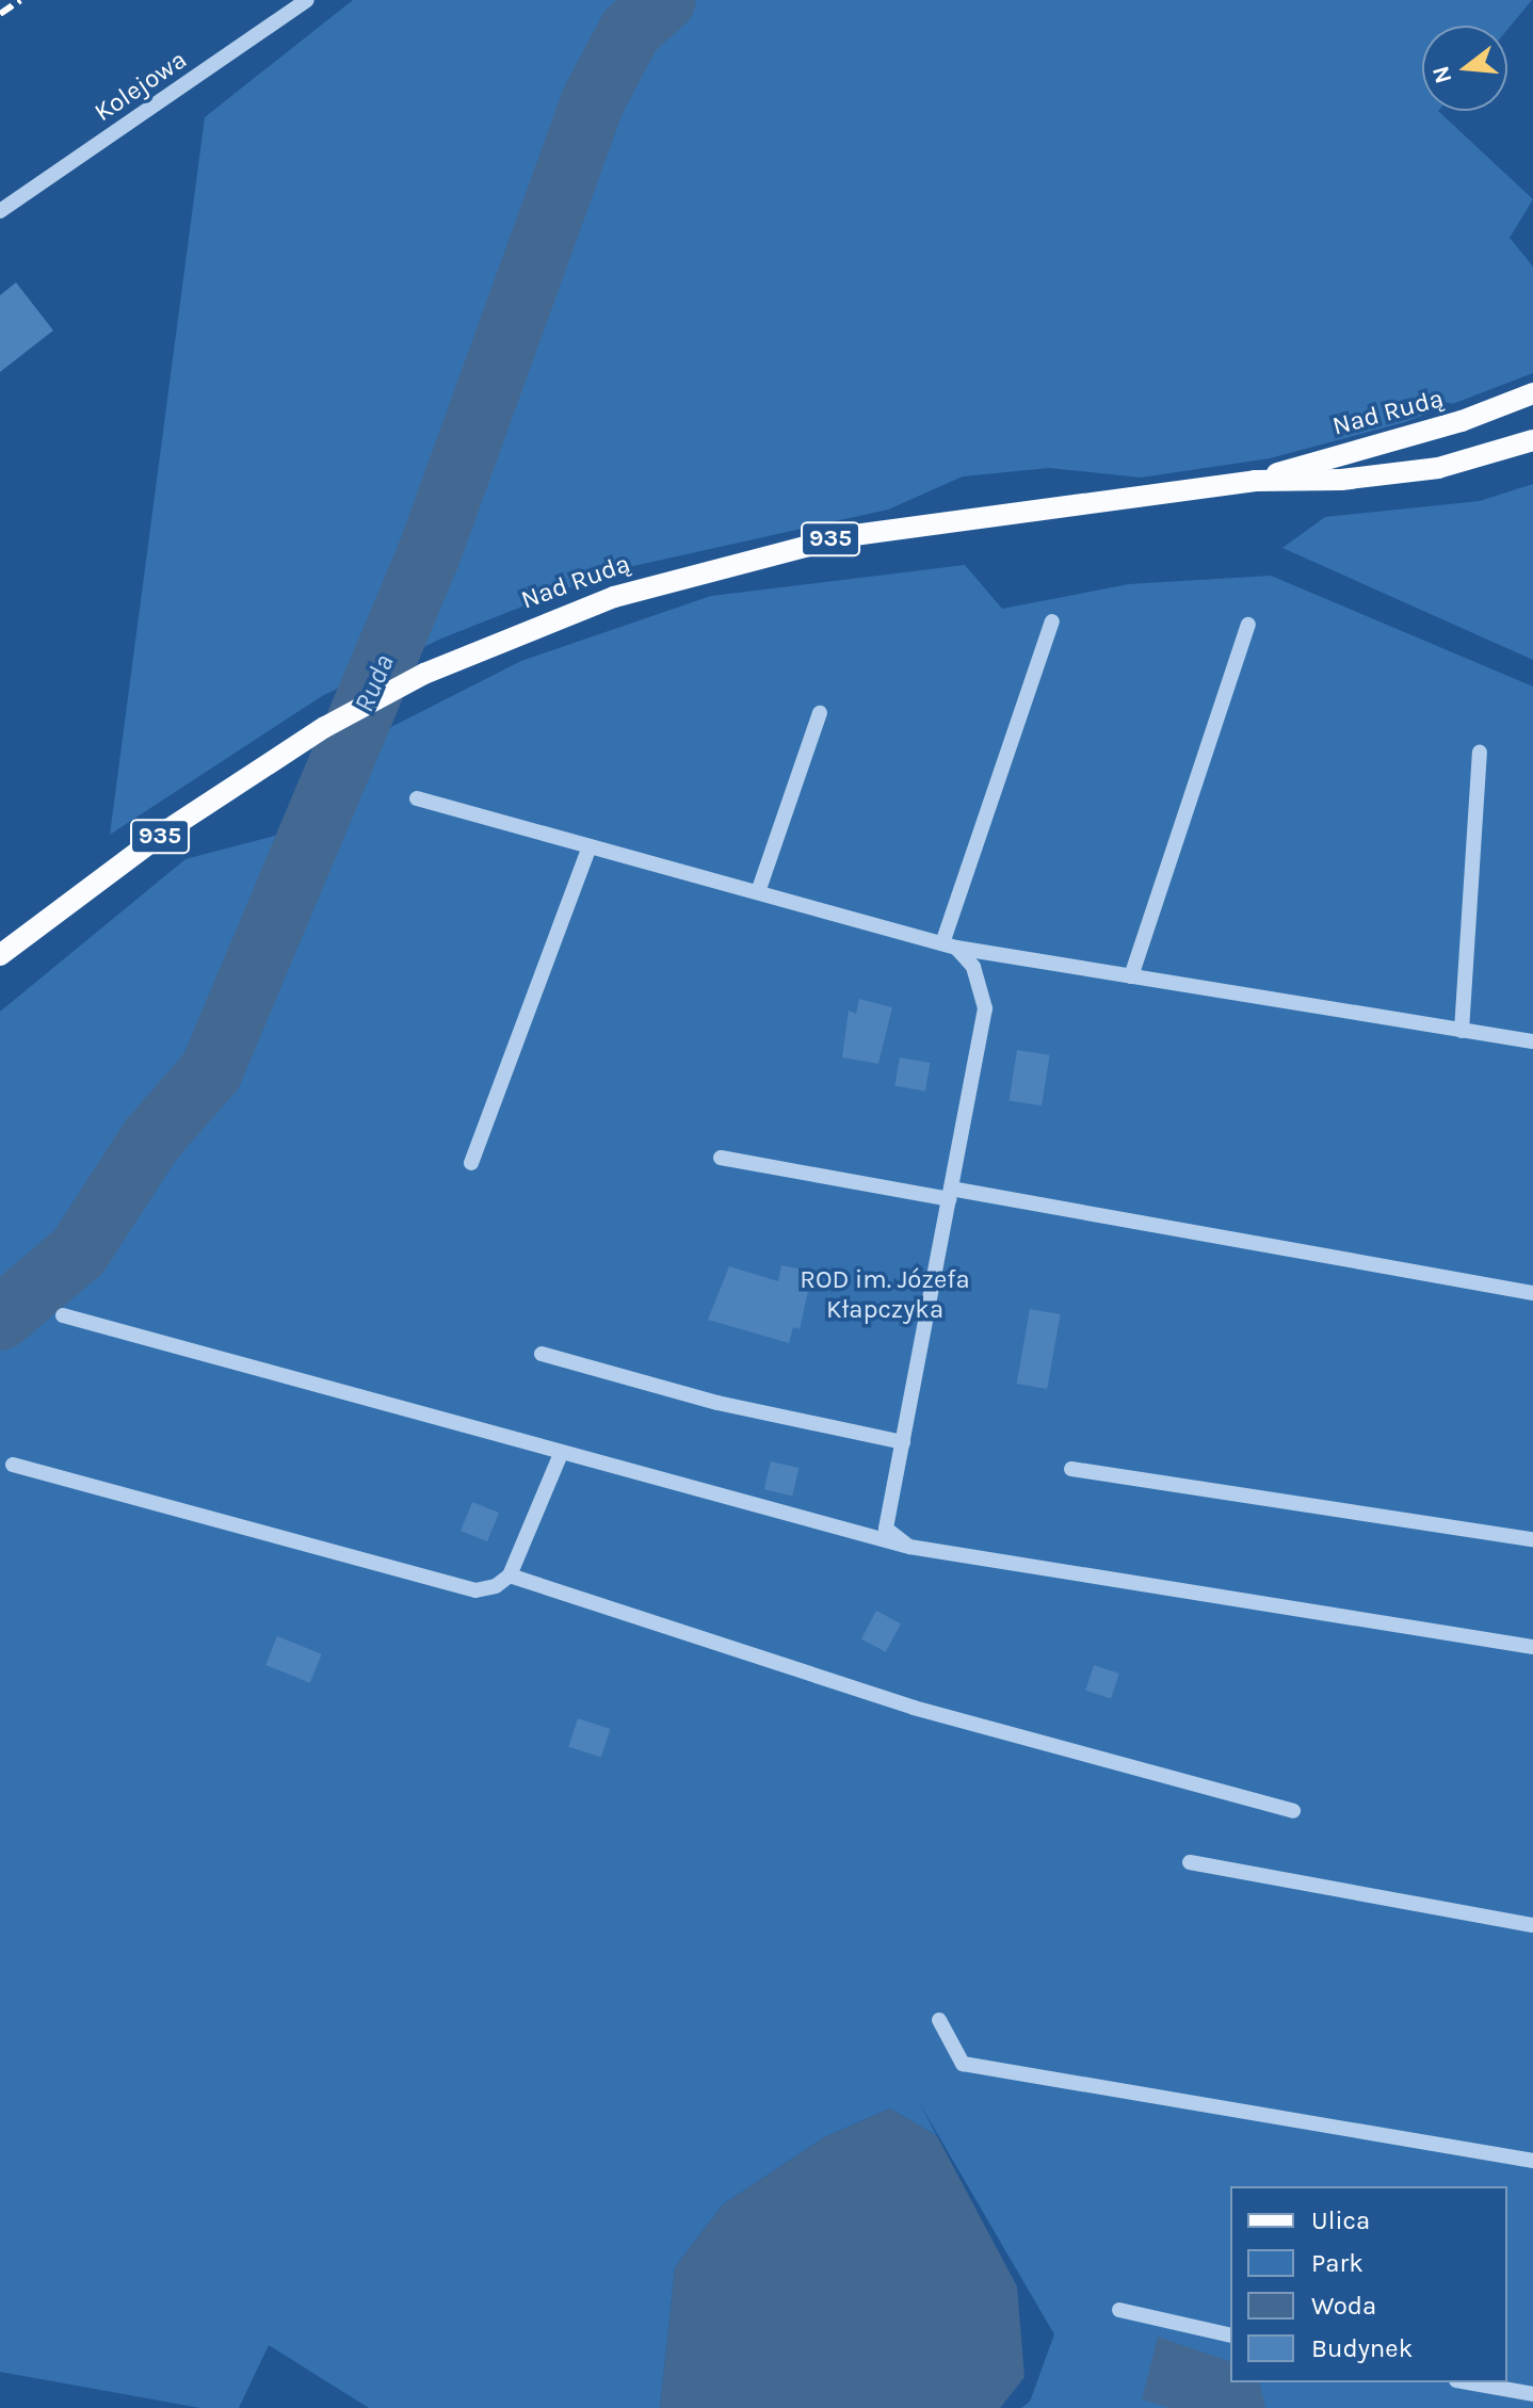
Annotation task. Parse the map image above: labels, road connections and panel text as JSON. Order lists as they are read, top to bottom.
{
  "streets": {
    "main road": ["Nad Rudą", "935"],
    "street": ["Kolejowa"]
  },
  "water": ["Ruda"],
  "parks": ["ROD im. Józefa Kłapczyka"],
  "legend": [
    "Ulica",
    "Park",
    "Woda",
    "Budynek"
  ],
  "north": "left"
}
